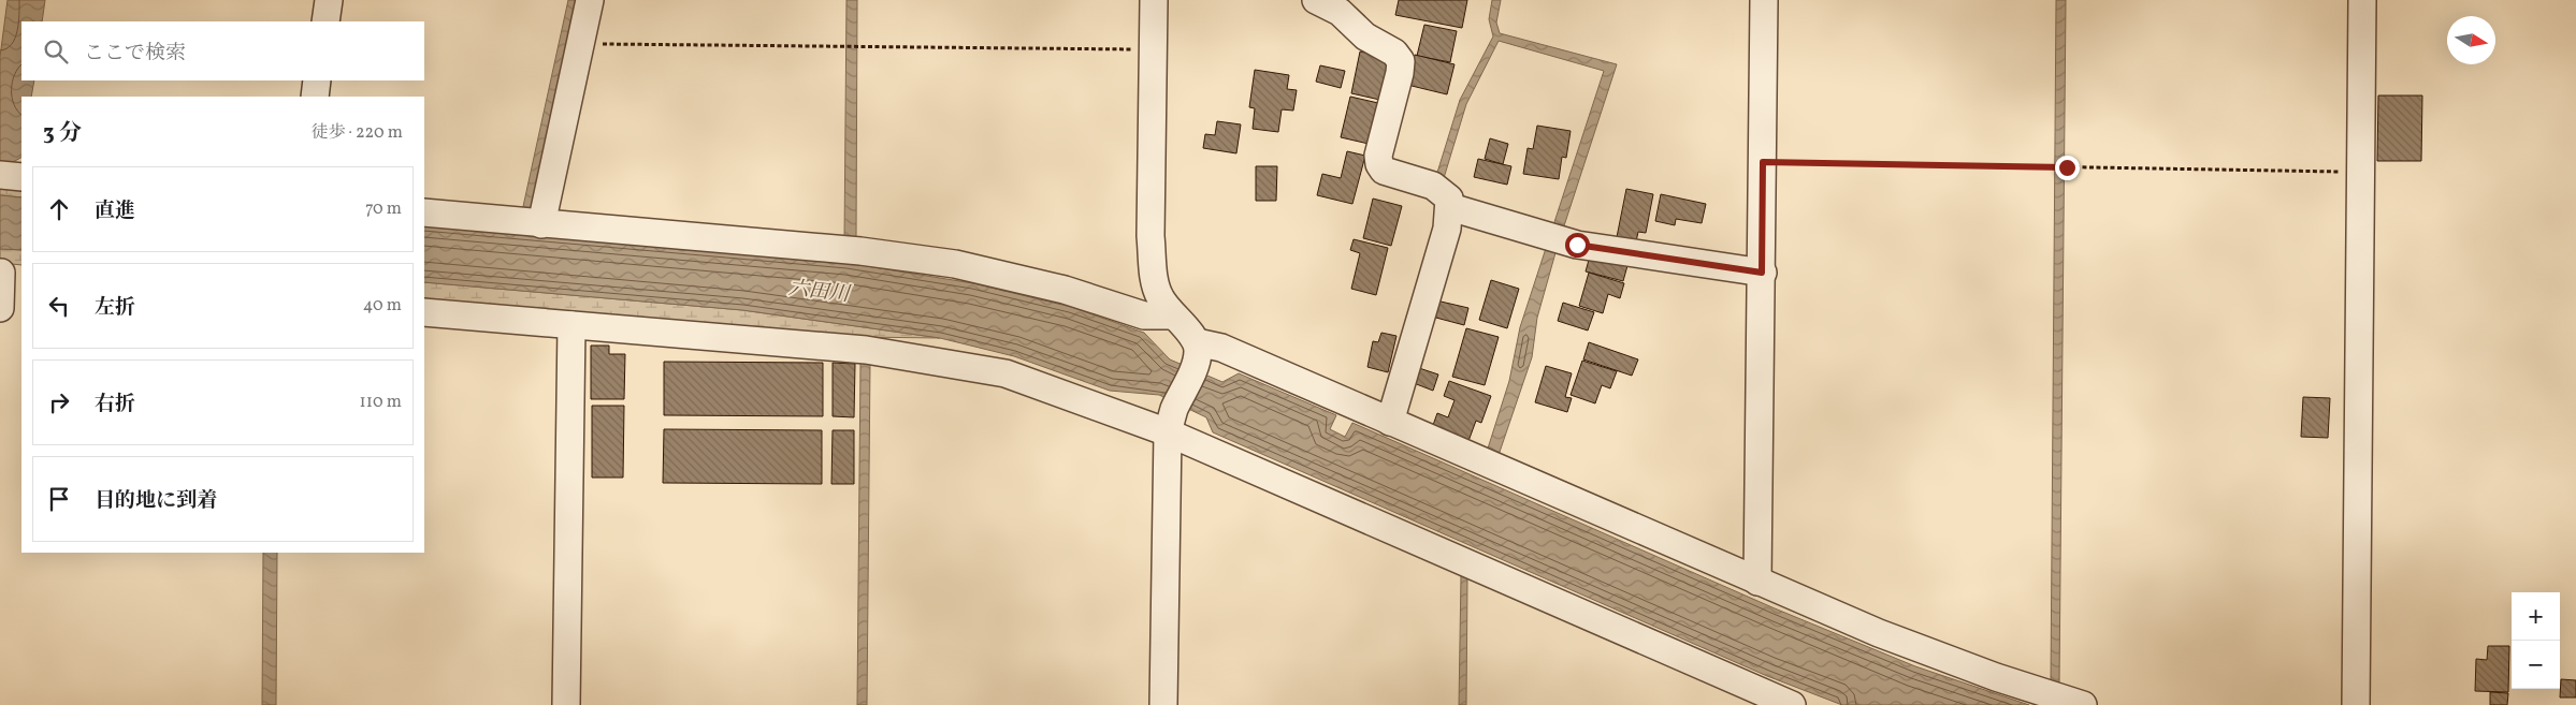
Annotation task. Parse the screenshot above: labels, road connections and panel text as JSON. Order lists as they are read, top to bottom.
{
  "water": ["六田川"],
  "north": "right",
  "page": {
    "search": "ここで検索",
    "heading": ["3 分", "徒歩 · 220 m"],
    "list": [
      ["直進", "70 m"],
      ["左折", "40 m"],
      ["右折", "110 m"],
      "目的地に到着"
    ],
    "map_buttons": ["+", "−"]
  }
}
